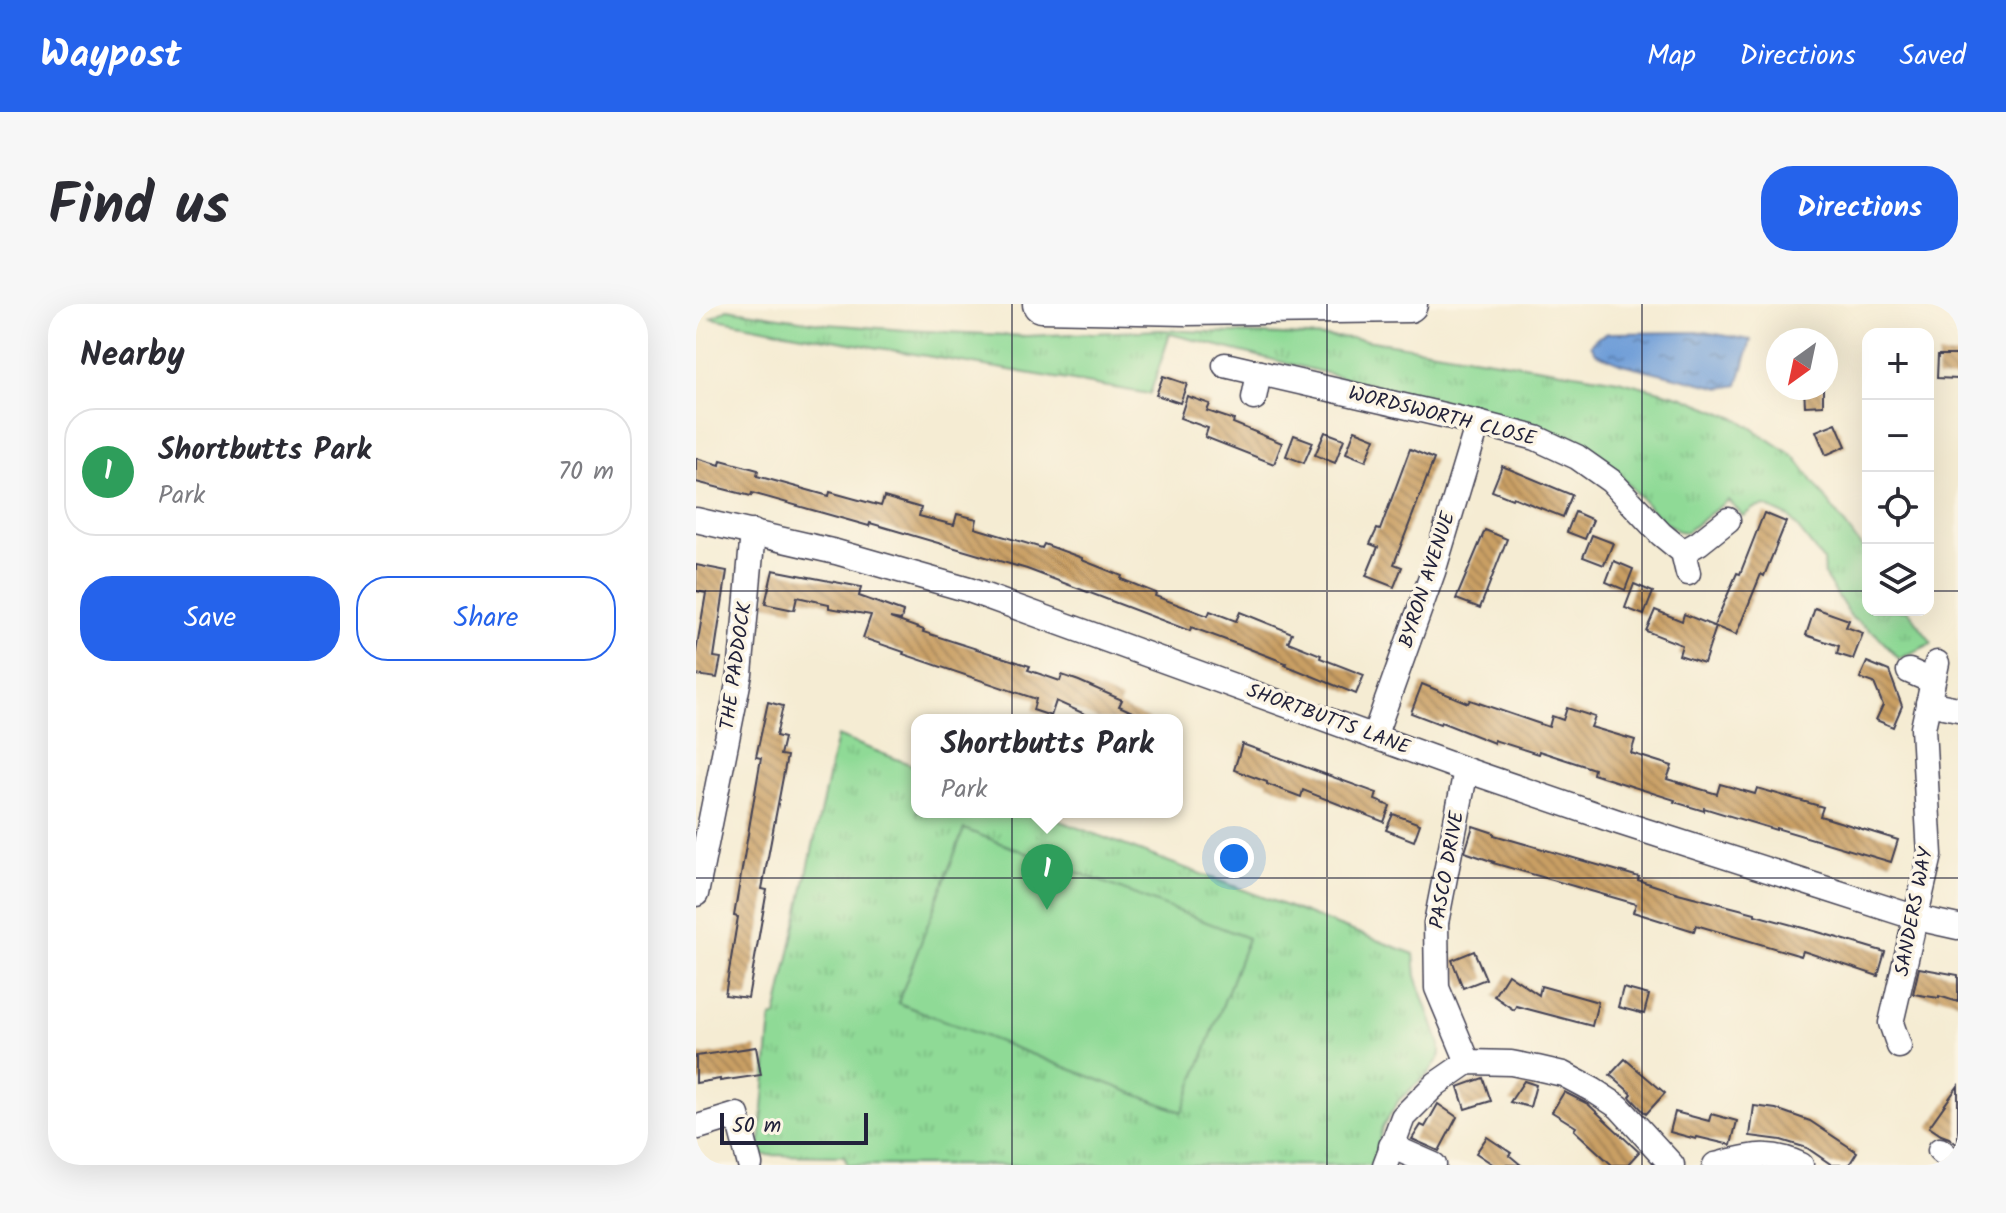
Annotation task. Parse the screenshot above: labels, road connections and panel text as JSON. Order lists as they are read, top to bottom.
{
  "streets": {
    "street": [
      "WORDSWORTH CLOSE",
      "BYRON AVENUE",
      "THE PADDOCK",
      "SHORTBUTTS LANE",
      "PASCO DRIVE",
      "SANDERS WAY"
    ]
  },
  "crossings": [
    ["WORDSWORTH CLOSE", "BYRON AVENUE"],
    ["BYRON AVENUE", "SHORTBUTTS LANE"],
    ["THE PADDOCK", "SHORTBUTTS LANE"],
    ["SHORTBUTTS LANE", "PASCO DRIVE"],
    ["SHORTBUTTS LANE", "SANDERS WAY"]
  ],
  "scale_bar": "50 m",
  "north": "bottom left",
  "page": {
    "header": "Waypost",
    "nav": ["Map", "Directions", "Saved"],
    "title": "Find us",
    "buttons": [
      "Directions",
      ["Save", "Share"]
    ],
    "heading": "Nearby",
    "map_buttons": ["+", "−"],
    "list": [
      {
        "mark": "1",
        "name": "Shortbutts Park",
        "note": "Park",
        "value": "70 m"
      }
    ],
    "popup": ["Shortbutts Park", "Park"],
    "pins": "1",
    "scale": "50 m"
  }
}
